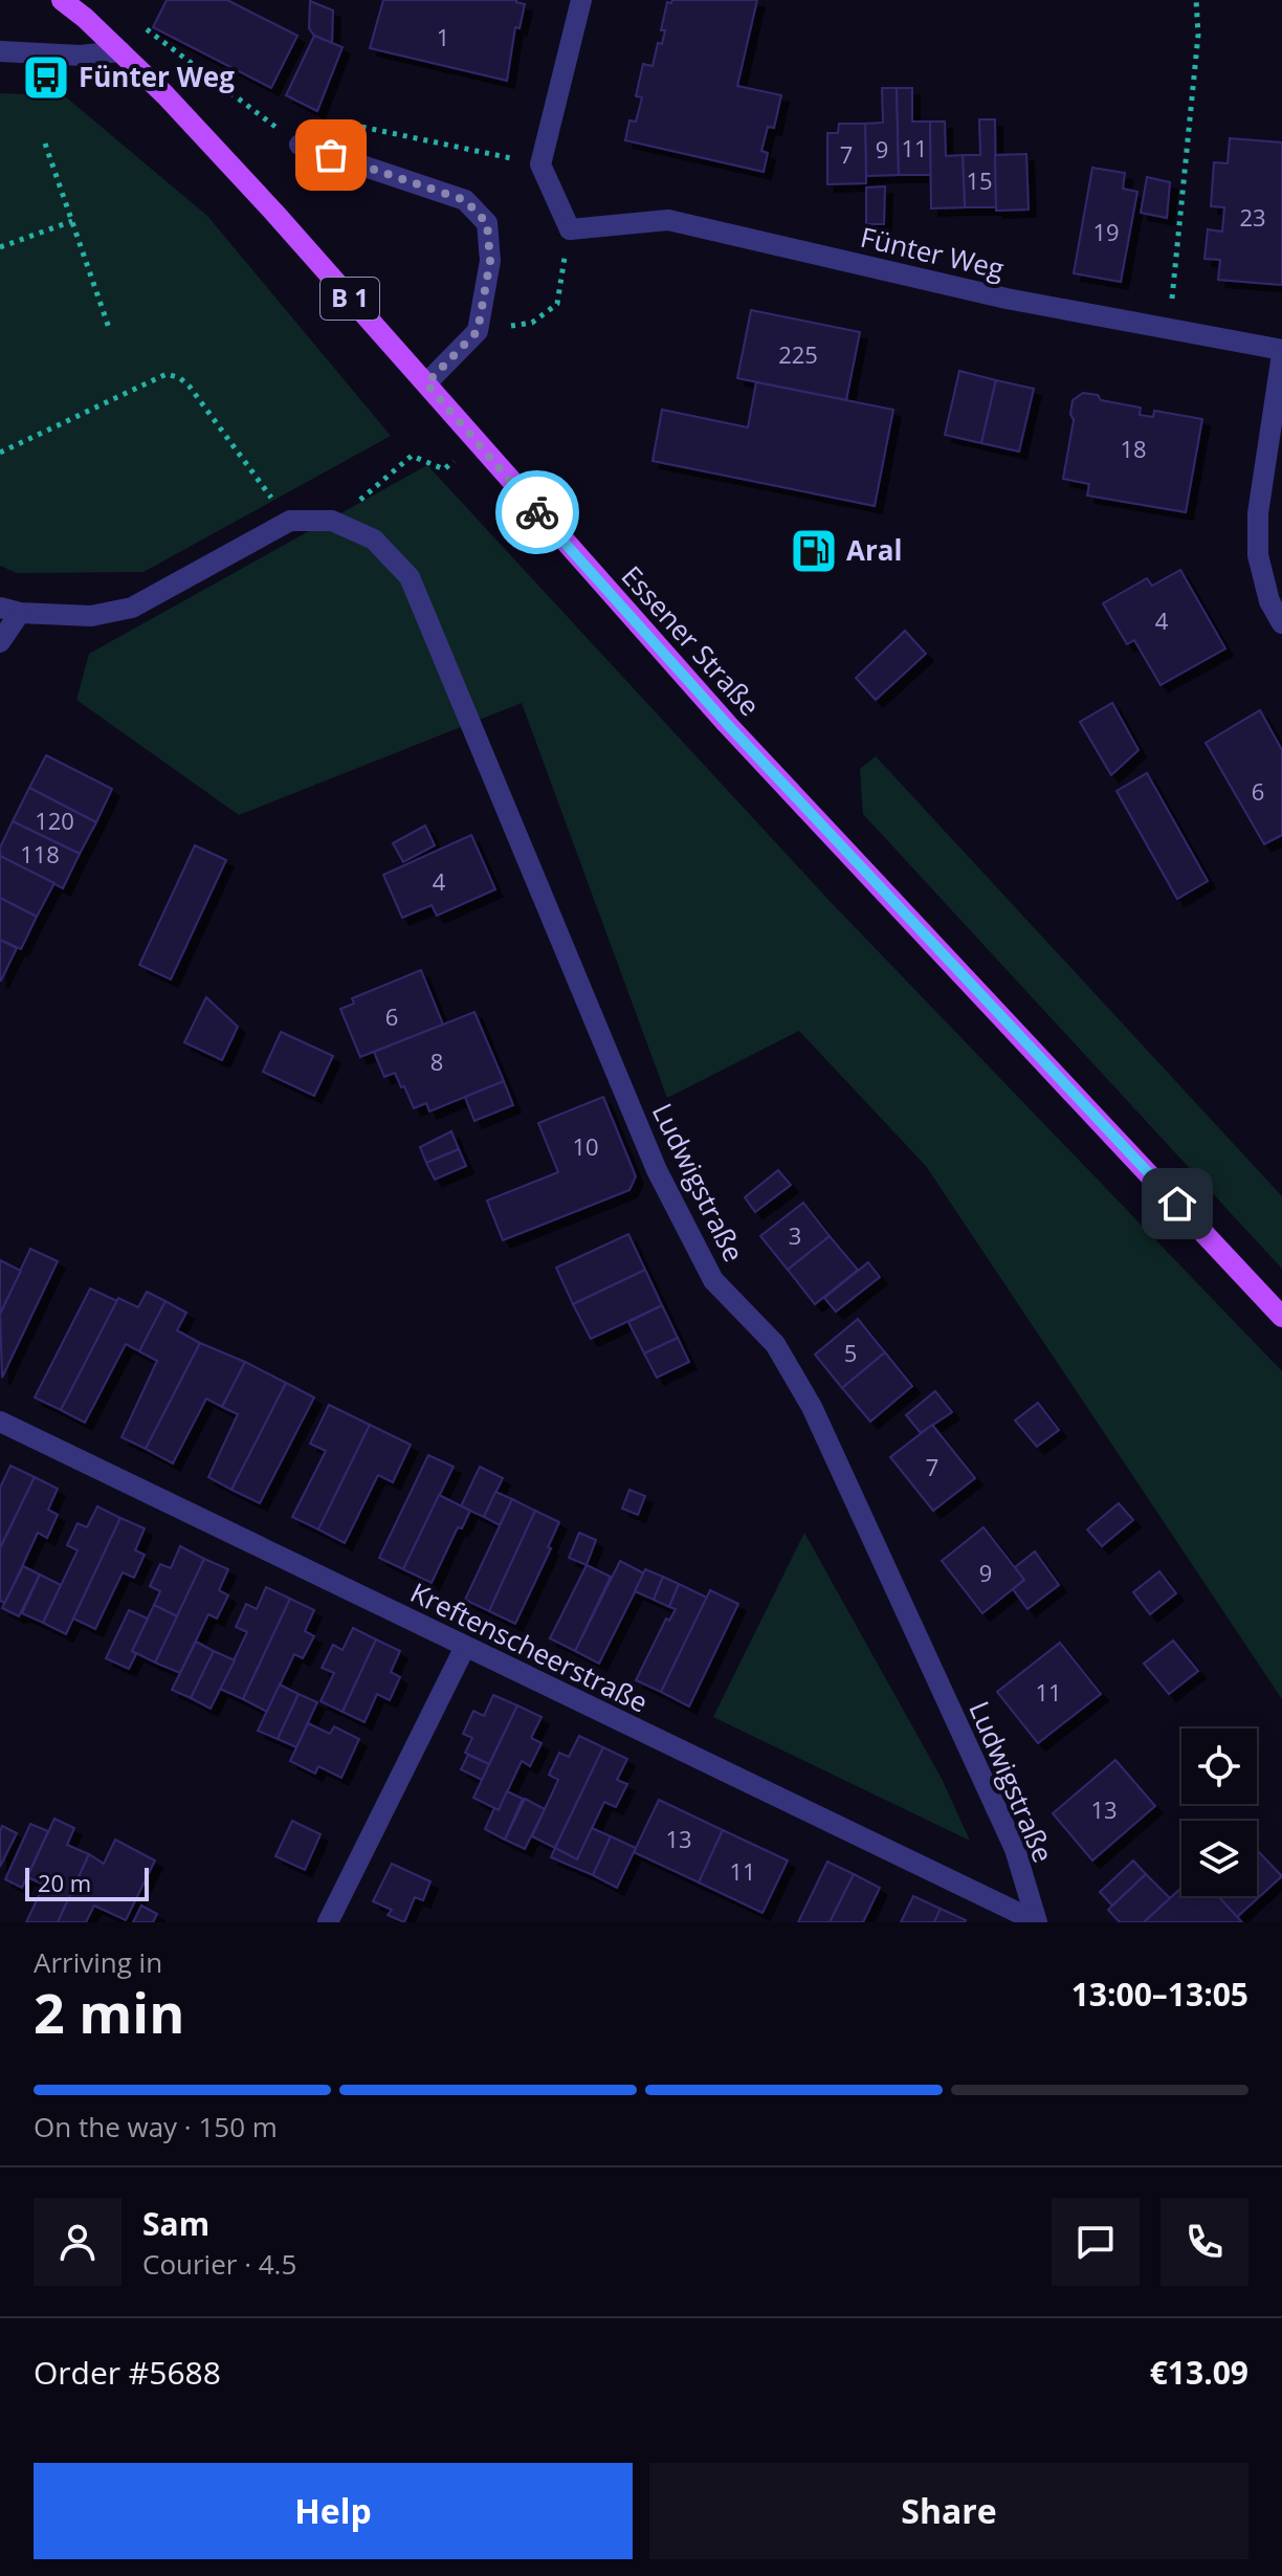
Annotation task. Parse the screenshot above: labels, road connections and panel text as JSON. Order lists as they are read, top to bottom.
{
  "streets": {
    "main road": ["B 1", "Essener Straße"],
    "street": ["Fünter Weg", "Ludwigstraße", "Kreftenscheerstraße"]
  },
  "crossings": [
    ["Ludwigstraße", "Kreftenscheerstraße"]
  ],
  "places": {
    "bus stop": ["Fünter Weg"],
    "fuel station": ["Aral"]
  },
  "house_numbers": [
    "1",
    "11",
    "9",
    "7",
    "15",
    "23",
    "19",
    "225",
    "18",
    "4",
    "6",
    "120",
    "118",
    "4",
    "6",
    "8",
    "10",
    "3",
    "5",
    "7",
    "9",
    "11",
    "13",
    "13",
    "11"
  ],
  "scale_bar": "20 m",
  "page": {
    "scale": "20 m",
    "heading": ["2 min", "Arriving in", "13:00–13:05"],
    "panel": [
      "Sam",
      "Courier · 4.5",
      "Order #5688",
      "€13.09"
    ],
    "bar": "On the way · 150 m",
    "buttons": ["Help", "Share"]
  }
}
